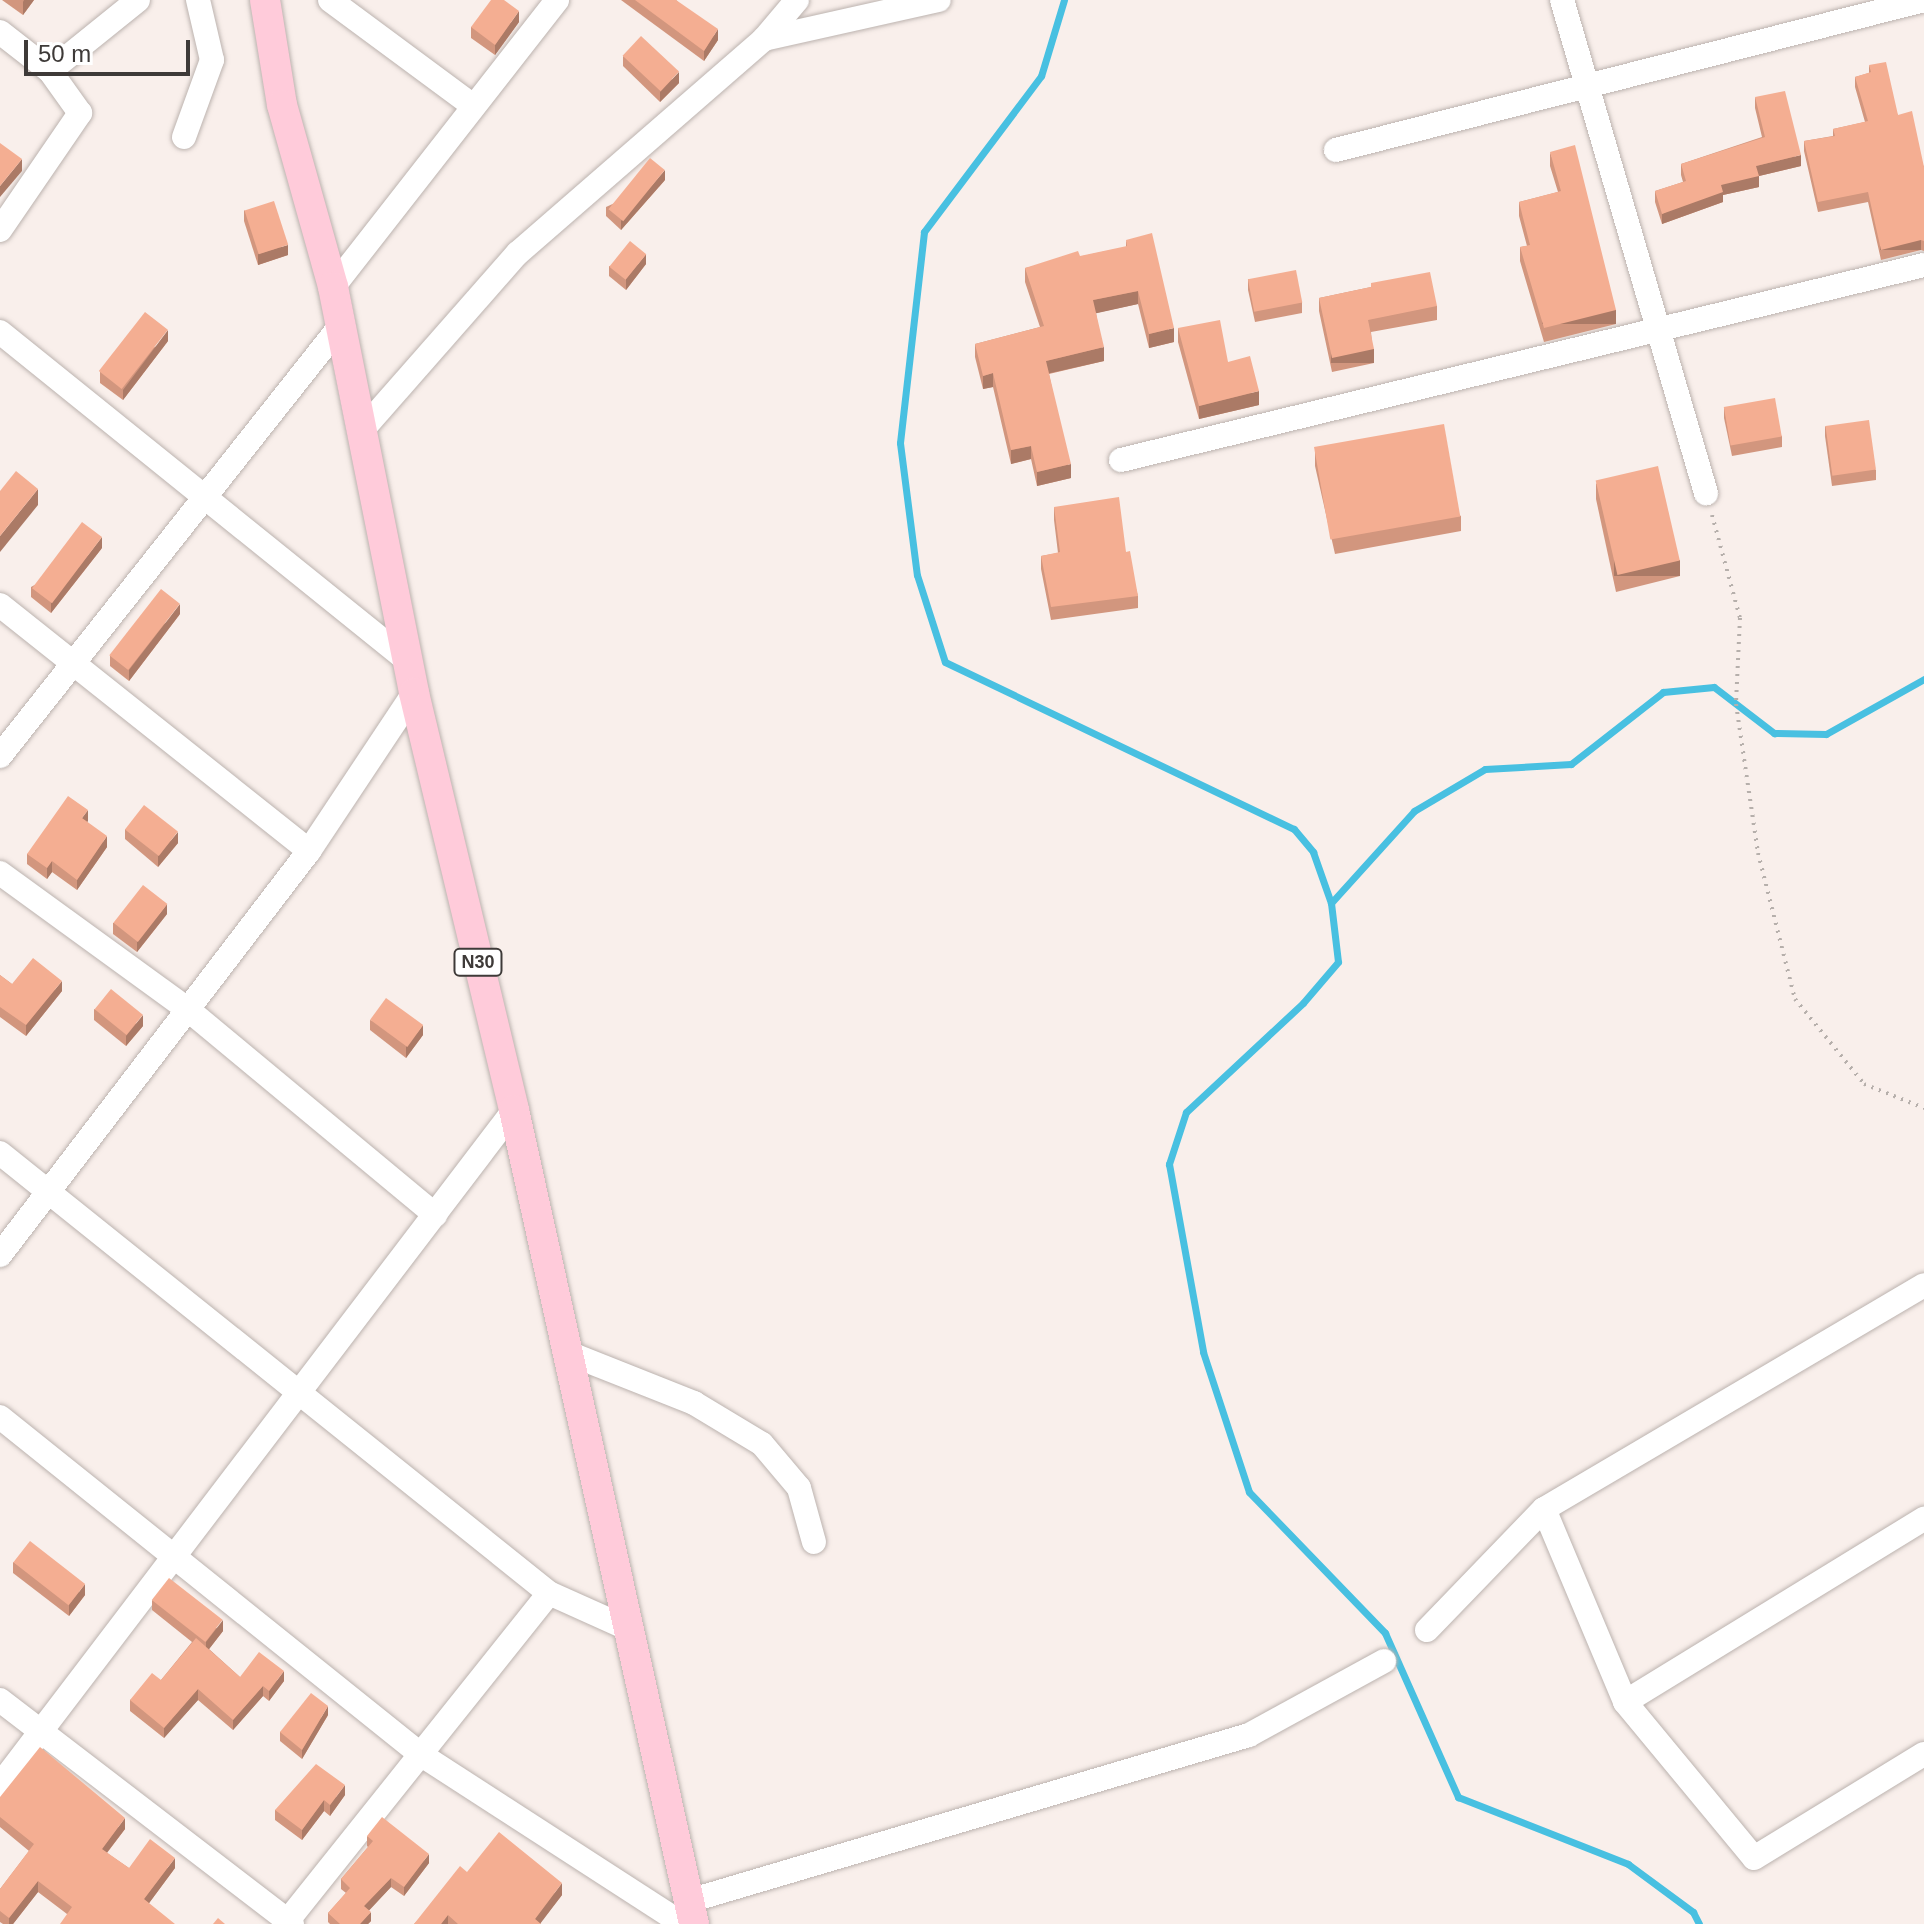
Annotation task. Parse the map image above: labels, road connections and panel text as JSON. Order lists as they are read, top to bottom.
{
  "streets": {
    "main road": ["N30"]
  },
  "scale_bar": "50 m"
}
